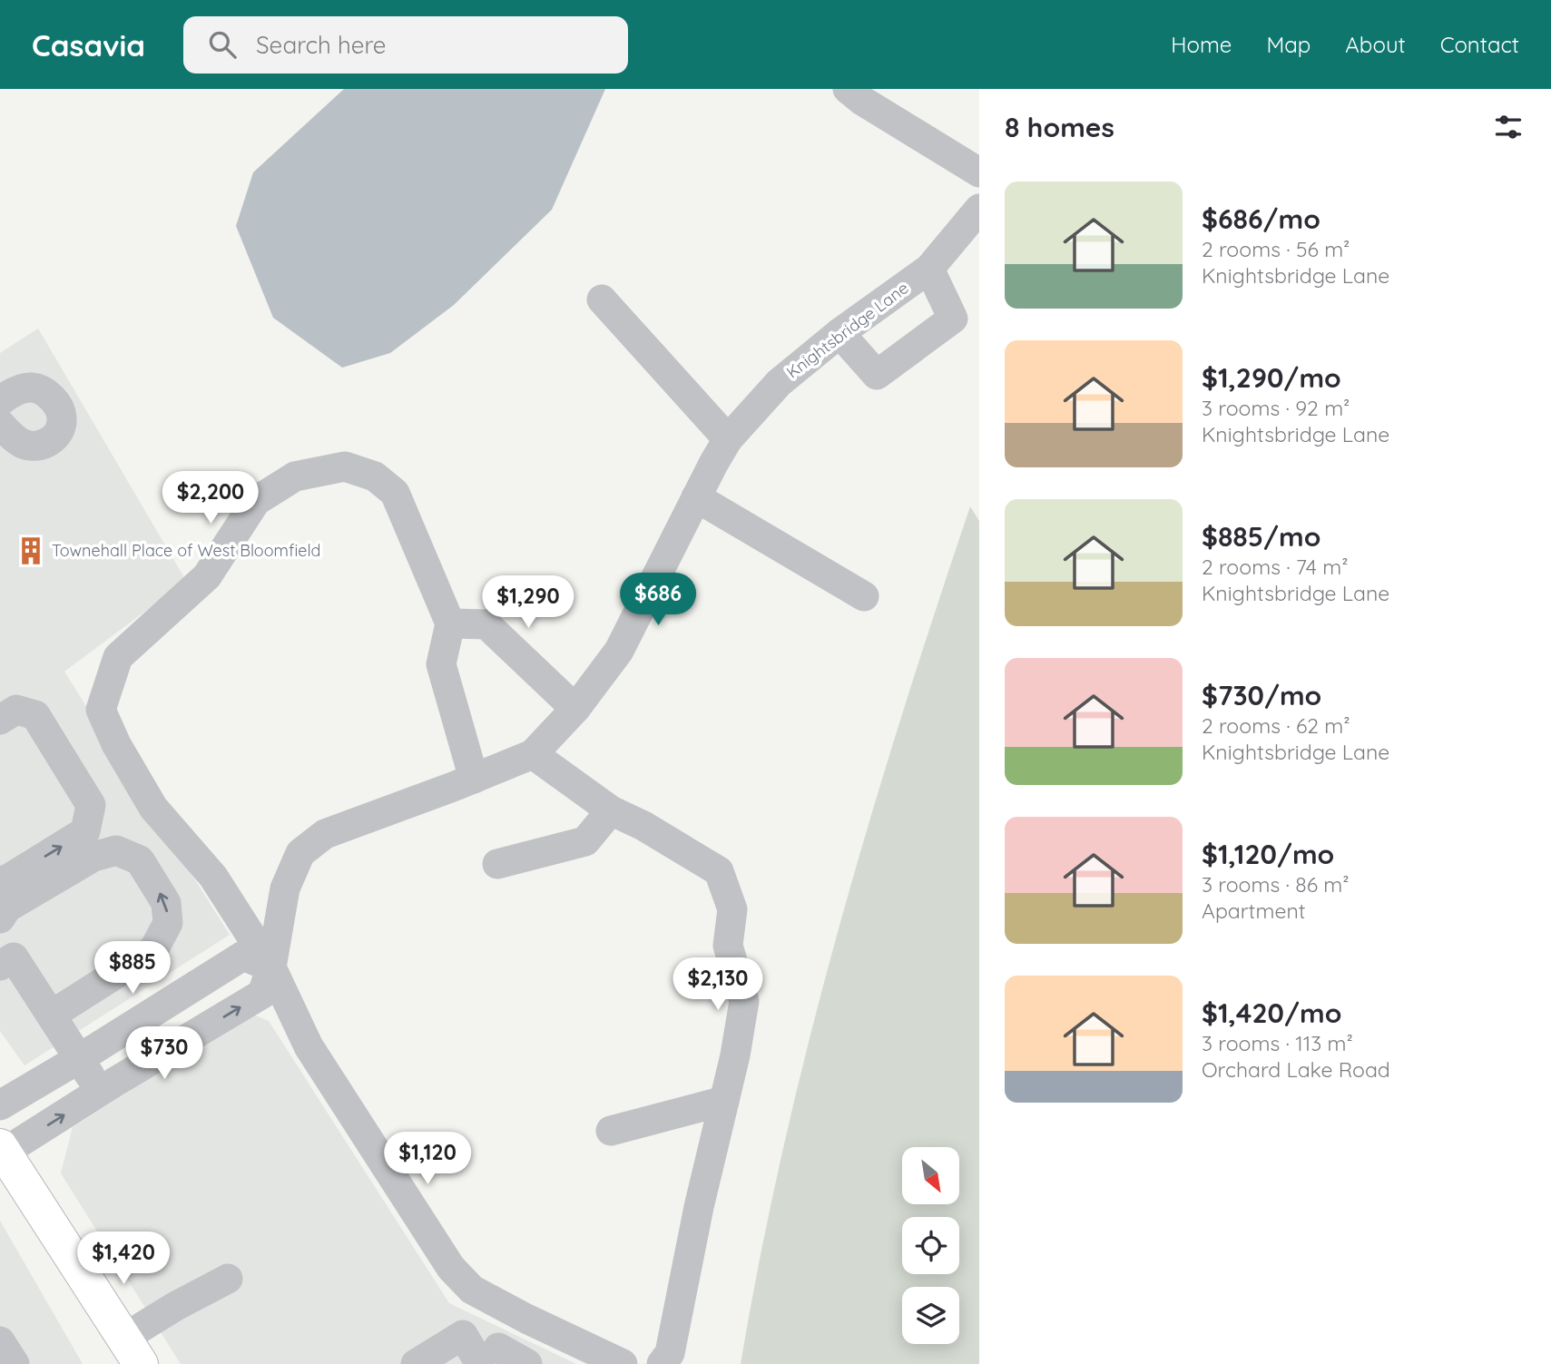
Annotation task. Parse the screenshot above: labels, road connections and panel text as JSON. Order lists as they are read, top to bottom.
{
  "streets": {
    "street": ["Knightsbridge Lane"]
  },
  "places": {
    "building": ["Townehall Place of West Bloomfield"]
  },
  "north": "bottom right",
  "page": {
    "header": "Casavia",
    "search": "Search here",
    "nav": [
      "Home",
      "Map",
      "About",
      "Contact"
    ],
    "heading": "8 homes",
    "list": [
      {
        "name": "$686/mo",
        "note": "2 rooms · 56 m² · Knightsbridge Lane"
      },
      {
        "name": "$1,290/mo",
        "note": "3 rooms · 92 m² · Knightsbridge Lane"
      },
      {
        "name": "$885/mo",
        "note": "2 rooms · 74 m² · Knightsbridge Lane"
      },
      {
        "name": "$730/mo",
        "note": "2 rooms · 62 m² · Knightsbridge Lane"
      },
      {
        "name": "$1,120/mo",
        "note": "3 rooms · 86 m² · Apartment"
      },
      {
        "name": "$1,420/mo",
        "note": "3 rooms · 113 m² · Orchard Lake Road"
      }
    ],
    "price": [
      "$2,200",
      "$686",
      "$1,290",
      "$885",
      "$2,130",
      "$730",
      "$1,120",
      "$1,420"
    ]
  }
}
